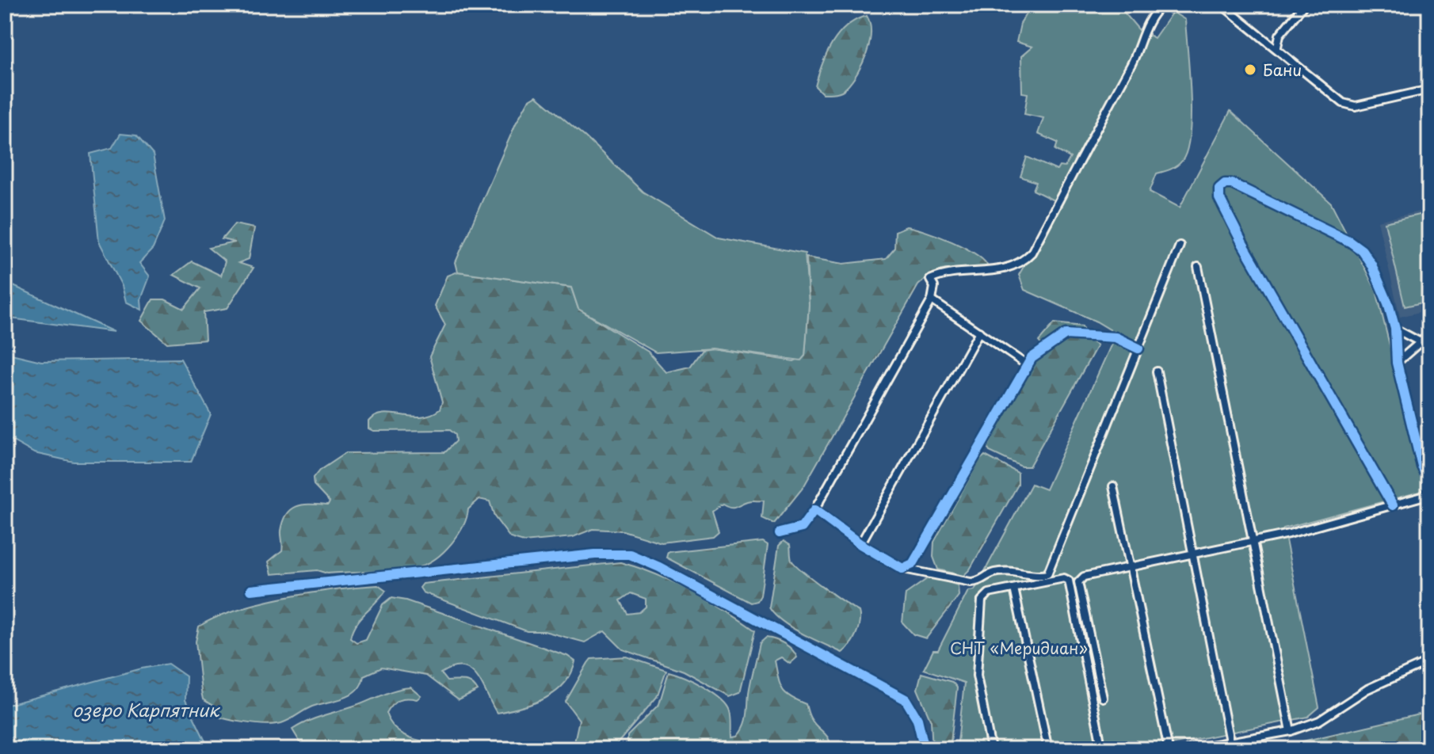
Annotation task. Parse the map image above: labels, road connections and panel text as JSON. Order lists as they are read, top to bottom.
{
  "water": ["озеро Карпятник"],
  "parks": ["СНТ «Меридиан»"],
  "places": ["Бани"]
}
